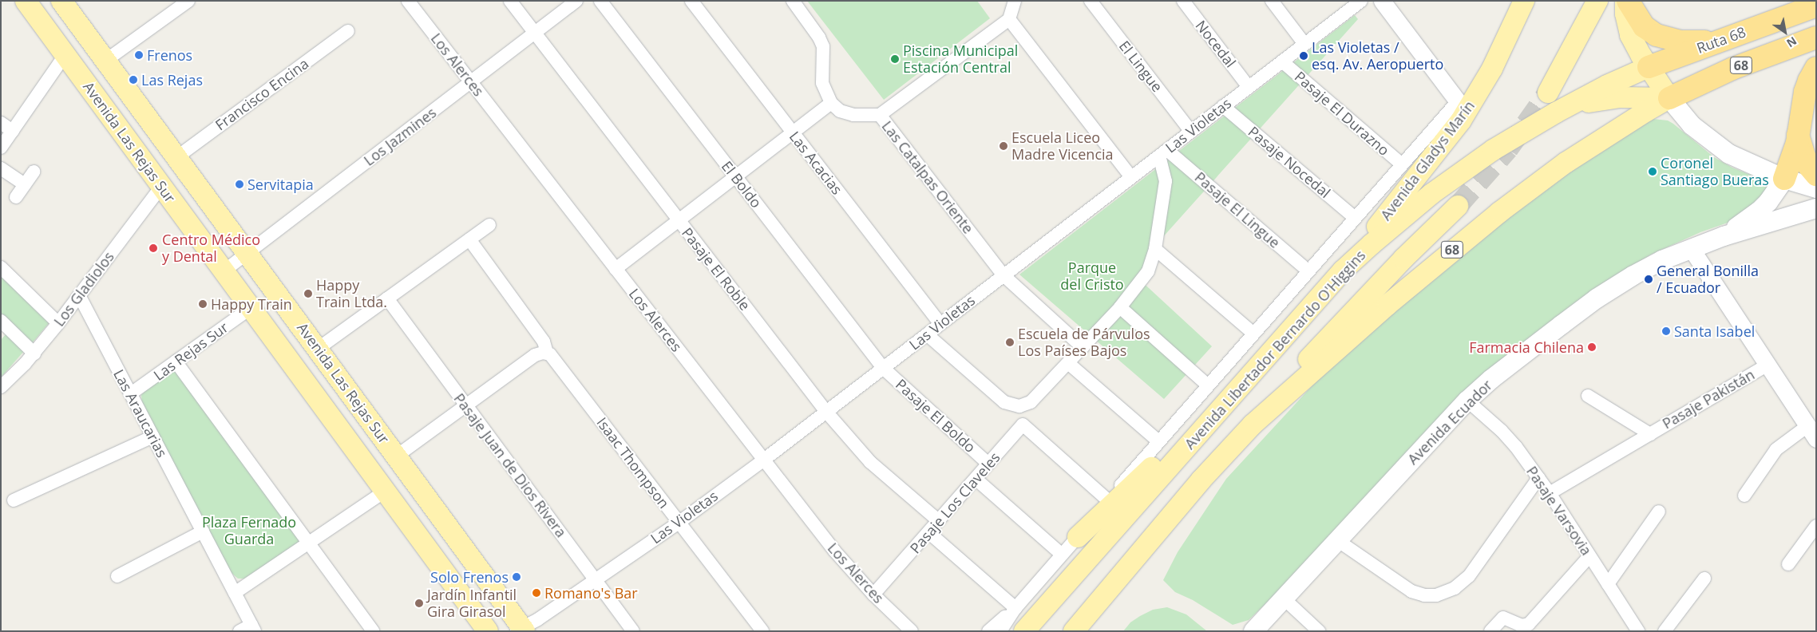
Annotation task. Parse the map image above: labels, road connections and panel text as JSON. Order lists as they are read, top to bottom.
{
  "streets": {
    "highway": ["Ruta 68", "68"],
    "main road": [
      "Avenida Las Rejas Sur",
      "Avenida Gladys Marín",
      "Avenida Libertador Bernardo O'Higgins",
      "Avenida Ecuador"
    ],
    "street": [
      "Nocedal",
      "Los Alerces",
      "El Lingue",
      "Francisco Encina",
      "Pasaje El Durazno",
      "Las Violetas",
      "Los Jazmines",
      "Pasaje Nocedal",
      "Las Acacias",
      "Las Catalpas Oriente",
      "El Boldo",
      "Pasaje El Lingue",
      "Pasaje El Roble",
      "Los Gladiolos",
      "Las Rejas Sur",
      "Pasaje Pakistán",
      "Las Araucarias",
      "Pasaje El Boldo",
      "Isaac Thompson",
      "Pasaje Juan de Dios Rivera",
      "Pasaje Los Claveles",
      "Pasaje Varsovia"
    ]
  },
  "crossings": [
    ["Ruta 68", "Avenida Libertador Bernardo O'Higgins"],
    ["Nocedal", "Las Violetas"],
    ["Los Alerces", "Las Violetas"],
    ["Los Alerces", "Los Jazmines"],
    ["Los Alerces", "Pasaje Los Claveles"],
    ["El Lingue", "Las Violetas"],
    ["Francisco Encina", "Avenida Las Rejas Sur"],
    ["Pasaje El Durazno", "Las Violetas"],
    ["Pasaje El Durazno", "Avenida Libertador Bernardo O'Higgins"],
    ["Las Violetas", "Avenida Las Rejas Sur"],
    ["Las Violetas", "Pasaje Nocedal"],
    ["Las Violetas", "Las Acacias"],
    ["Las Violetas", "Las Catalpas Oriente"],
    ["Las Violetas", "El Boldo"],
    ["Las Violetas", "Pasaje El Lingue"],
    ["Las Violetas", "Pasaje El Roble"],
    ["Las Violetas", "Pasaje El Boldo"],
    ["Las Violetas", "Isaac Thompson"],
    ["Las Violetas", "Pasaje Juan de Dios Rivera"],
    ["Los Jazmines", "Avenida Las Rejas Sur"],
    ["Los Jazmines", "Pasaje El Roble"],
    ["Avenida Las Rejas Sur", "Los Gladiolos"],
    ["Avenida Las Rejas Sur", "Las Rejas Sur"],
    ["Avenida Gladys Marín", "Avenida Libertador Bernardo O'Higgins"],
    ["Pasaje Nocedal", "Avenida Libertador Bernardo O'Higgins"],
    ["El Boldo", "Pasaje El Boldo"],
    ["Pasaje El Lingue", "Avenida Libertador Bernardo O'Higgins"],
    ["Pasaje El Roble", "Pasaje Los Claveles"],
    ["Los Gladiolos", "Las Araucarias"],
    ["Las Rejas Sur", "Las Araucarias"],
    ["Pasaje Pakistán", "Pasaje Varsovia"],
    ["Pasaje El Boldo", "Pasaje Los Claveles"],
    ["Avenida Ecuador", "Pasaje Varsovia"]
  ],
  "parks": ["Parque del Cristo", "Plaza Fernado Guarda"],
  "places": [
    "Frenos",
    "Las Violetas / esq. Av. Aeropuerto",
    "Piscina Municipal Estación Central",
    "Las Rejas",
    "Escuela Liceo Madre Vicencia",
    "Coronel Santiago Bueras",
    "Servitapia",
    "Centro Médico y Dental",
    "General Bonilla / Ecuador",
    "Happy Train Ltda.",
    "Happy Train",
    "Santa Isabel",
    "Escuela de Párvulos Los Países Bajos",
    "Farmacia Chilena",
    "Solo Frenos",
    "Romano's Bar",
    "Jardín Infantil Gira Girasol"
  ],
  "north": "bottom right"
}
